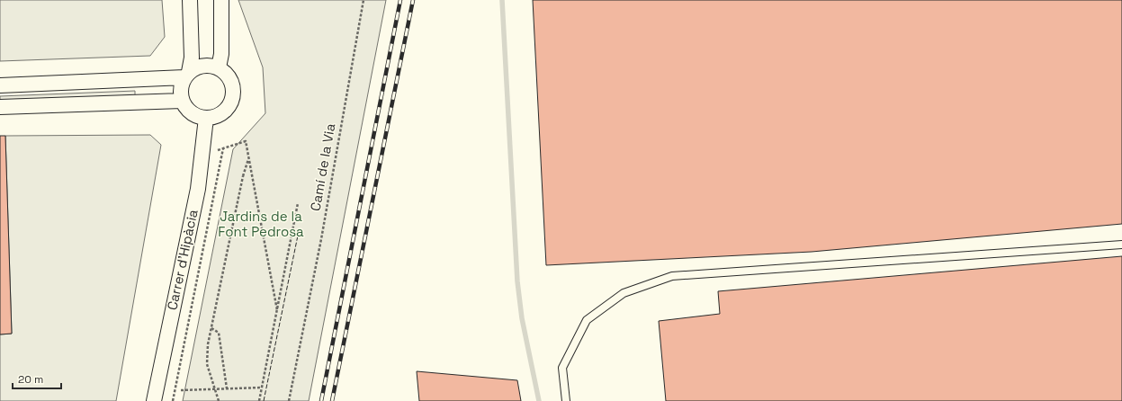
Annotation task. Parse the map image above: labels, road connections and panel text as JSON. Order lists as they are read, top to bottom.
{
  "streets": {
    "street": ["Carrer d'Hipàcia"],
    "path": ["Camí de la Via"]
  },
  "parks": ["Jardins de la Font Pedrosa"],
  "scale_bar": "20 m"
}
